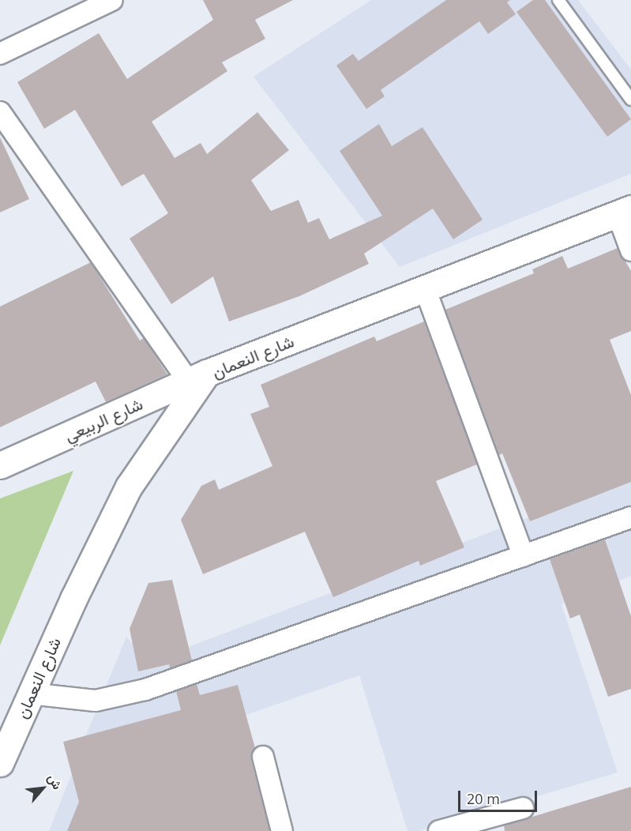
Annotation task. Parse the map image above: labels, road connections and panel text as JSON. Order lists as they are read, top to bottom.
{
  "streets": {
    "main road": ["شارع النعمان", "شارع الربيعي"]
  },
  "crossings": [
    ["شارع النعمان", "شارع الربيعي"]
  ],
  "scale_bar": "20 m",
  "north": "top right"
}
